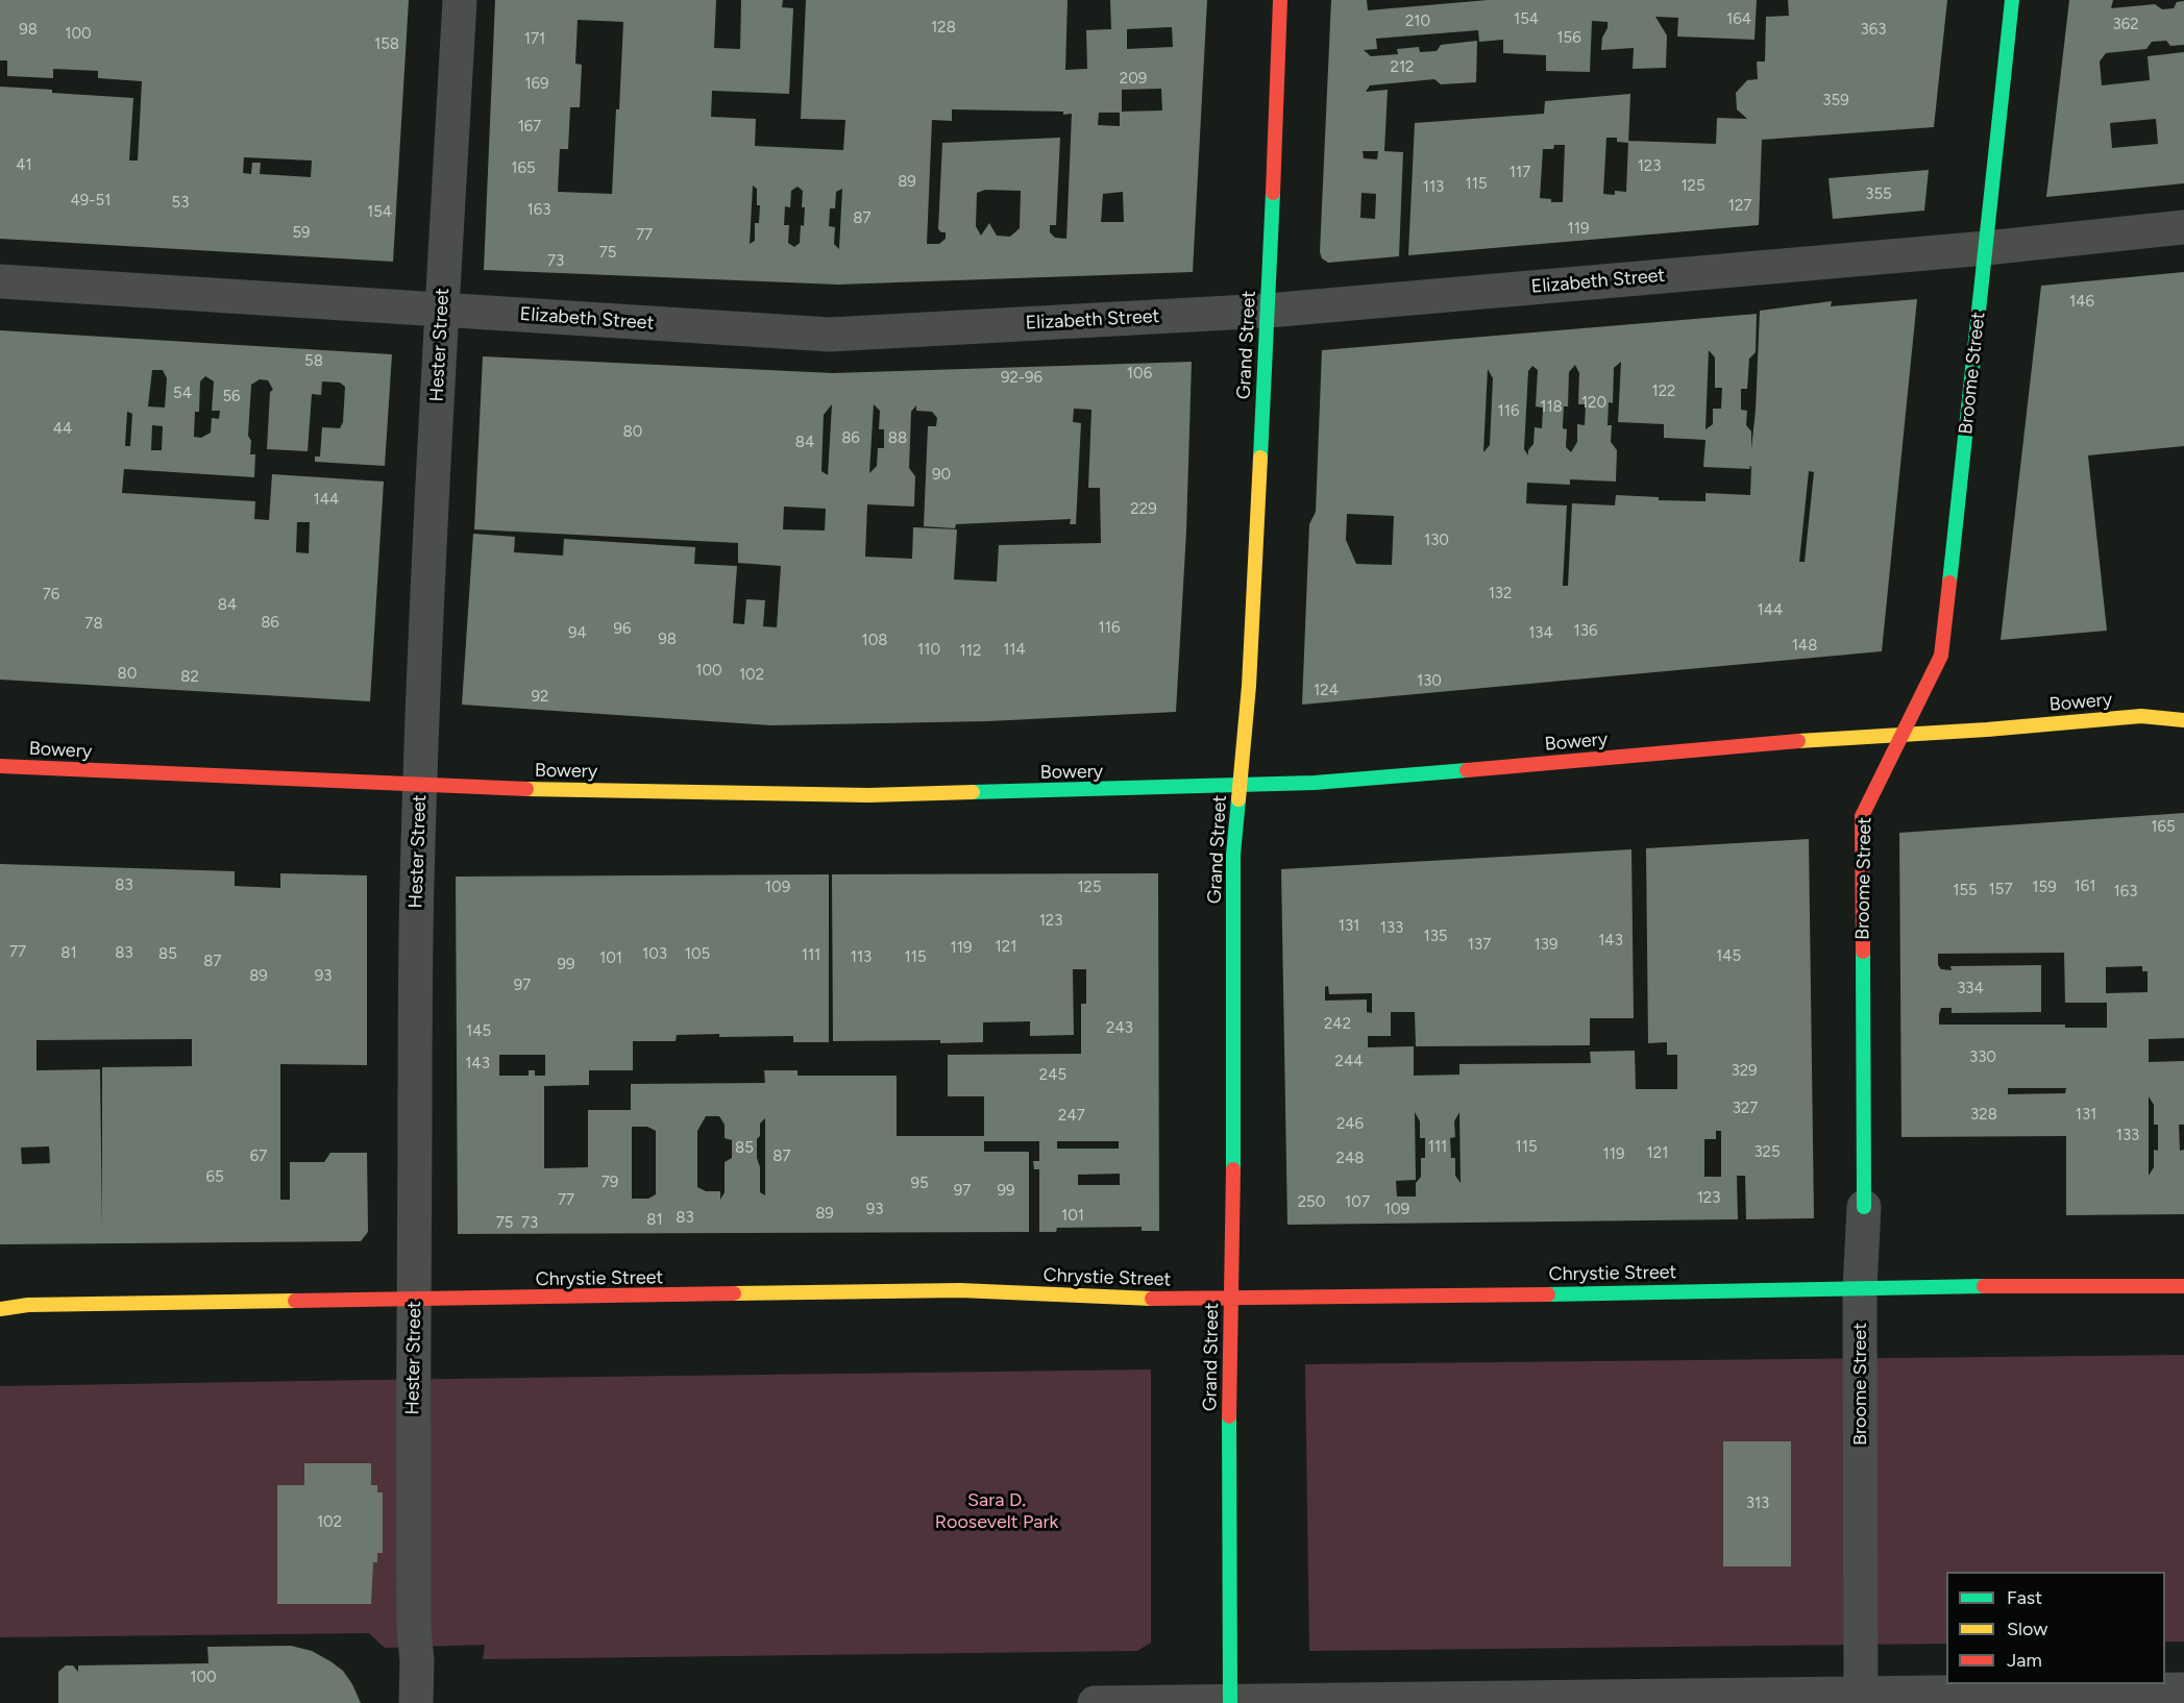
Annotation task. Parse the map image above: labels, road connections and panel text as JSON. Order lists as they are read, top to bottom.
{
  "streets": {
    "main road": [
      "Grand Street",
      "Broome Street",
      "Bowery",
      "Chrystie Street"
    ],
    "street": ["Elizabeth Street", "Hester Street"]
  },
  "crossings": [
    ["Elizabeth Street", "Hester Street"],
    ["Elizabeth Street", "Grand Street"],
    ["Elizabeth Street", "Broome Street"],
    ["Hester Street", "Bowery"],
    ["Hester Street", "Chrystie Street"],
    ["Grand Street", "Bowery"],
    ["Grand Street", "Chrystie Street"],
    ["Broome Street", "Bowery"],
    ["Broome Street", "Chrystie Street"]
  ],
  "parks": ["Sara D. Roosevelt Park"],
  "house_numbers": [
    "154",
    "164",
    "210",
    "362",
    "128",
    "98",
    "363",
    "100",
    "156",
    "171",
    "158",
    "212",
    "209",
    "169",
    "359",
    "167",
    "41",
    "123",
    "165",
    "117",
    "89",
    "115",
    "125",
    "113",
    "355",
    "49-51",
    "53",
    "127",
    "163",
    "154",
    "87",
    "119",
    "59",
    "77",
    "75",
    "73",
    "146",
    "58",
    "106",
    "92-96",
    "122",
    "54",
    "56",
    "120",
    "118",
    "116",
    "44",
    "80",
    "86",
    "88",
    "84",
    "90",
    "144",
    "229",
    "130",
    "132",
    "76",
    "84",
    "144",
    "86",
    "78",
    "116",
    "96",
    "136",
    "94",
    "134",
    "98",
    "108",
    "148",
    "110",
    "114",
    "112",
    "100",
    "80",
    "102",
    "82",
    "130",
    "124",
    "92",
    "165",
    "83",
    "161",
    "109",
    "125",
    "159",
    "157",
    "155",
    "163",
    "123",
    "131",
    "133",
    "135",
    "143",
    "137",
    "139",
    "121",
    "119",
    "77",
    "81",
    "83",
    "85",
    "103",
    "105",
    "111",
    "145",
    "113",
    "115",
    "101",
    "87",
    "99",
    "89",
    "93",
    "97",
    "334",
    "242",
    "243",
    "145",
    "330",
    "244",
    "143",
    "329",
    "245",
    "327",
    "328",
    "131",
    "247",
    "246",
    "133",
    "111",
    "115",
    "85",
    "325",
    "121",
    "119",
    "67",
    "87",
    "248",
    "65",
    "79",
    "95",
    "97",
    "99",
    "123",
    "77",
    "250",
    "107",
    "93",
    "109",
    "89",
    "101",
    "83",
    "81",
    "75",
    "73",
    "313",
    "102",
    "100"
  ],
  "legend": ["Fast", "Slow", "Jam"]
}
